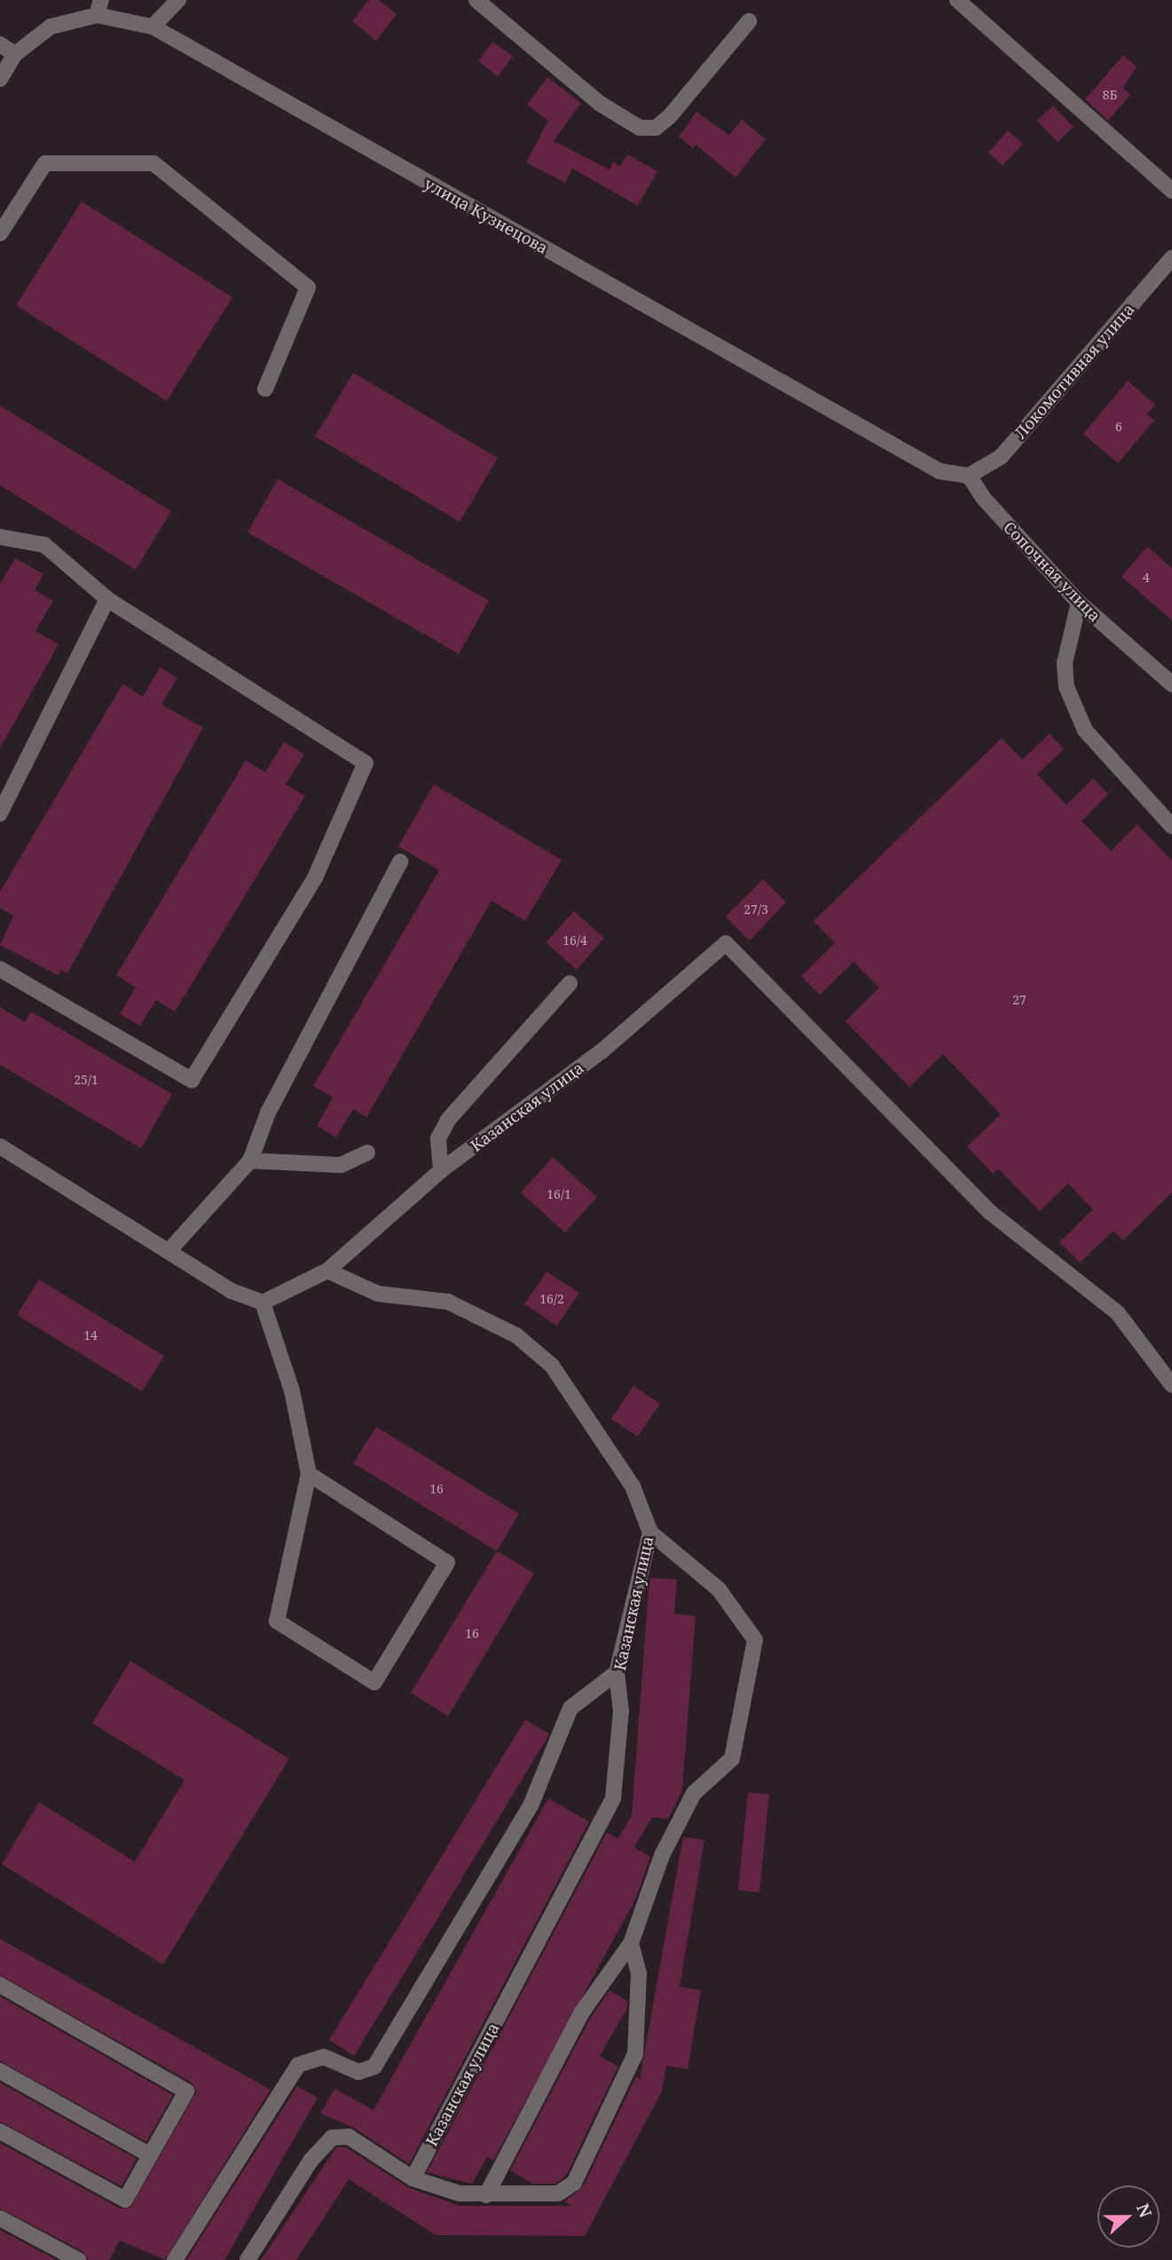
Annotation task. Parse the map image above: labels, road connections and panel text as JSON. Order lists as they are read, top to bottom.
{
  "streets": {
    "street": [
      "улица Кузнецова",
      "Локомотивная улица",
      "Сопочная улица",
      "Казанская улица"
    ]
  },
  "crossings": [
    ["улица Кузнецова", "Локомотивная улица"],
    ["улица Кузнецова", "Сопочная улица"],
    ["Локомотивная улица", "Сопочная улица"]
  ],
  "house_numbers": [
    "8Б",
    "6",
    "4",
    "27/3",
    "16/4",
    "27",
    "25/1",
    "16/1",
    "16/2",
    "14",
    "16",
    "16"
  ],
  "north": "right"
}
